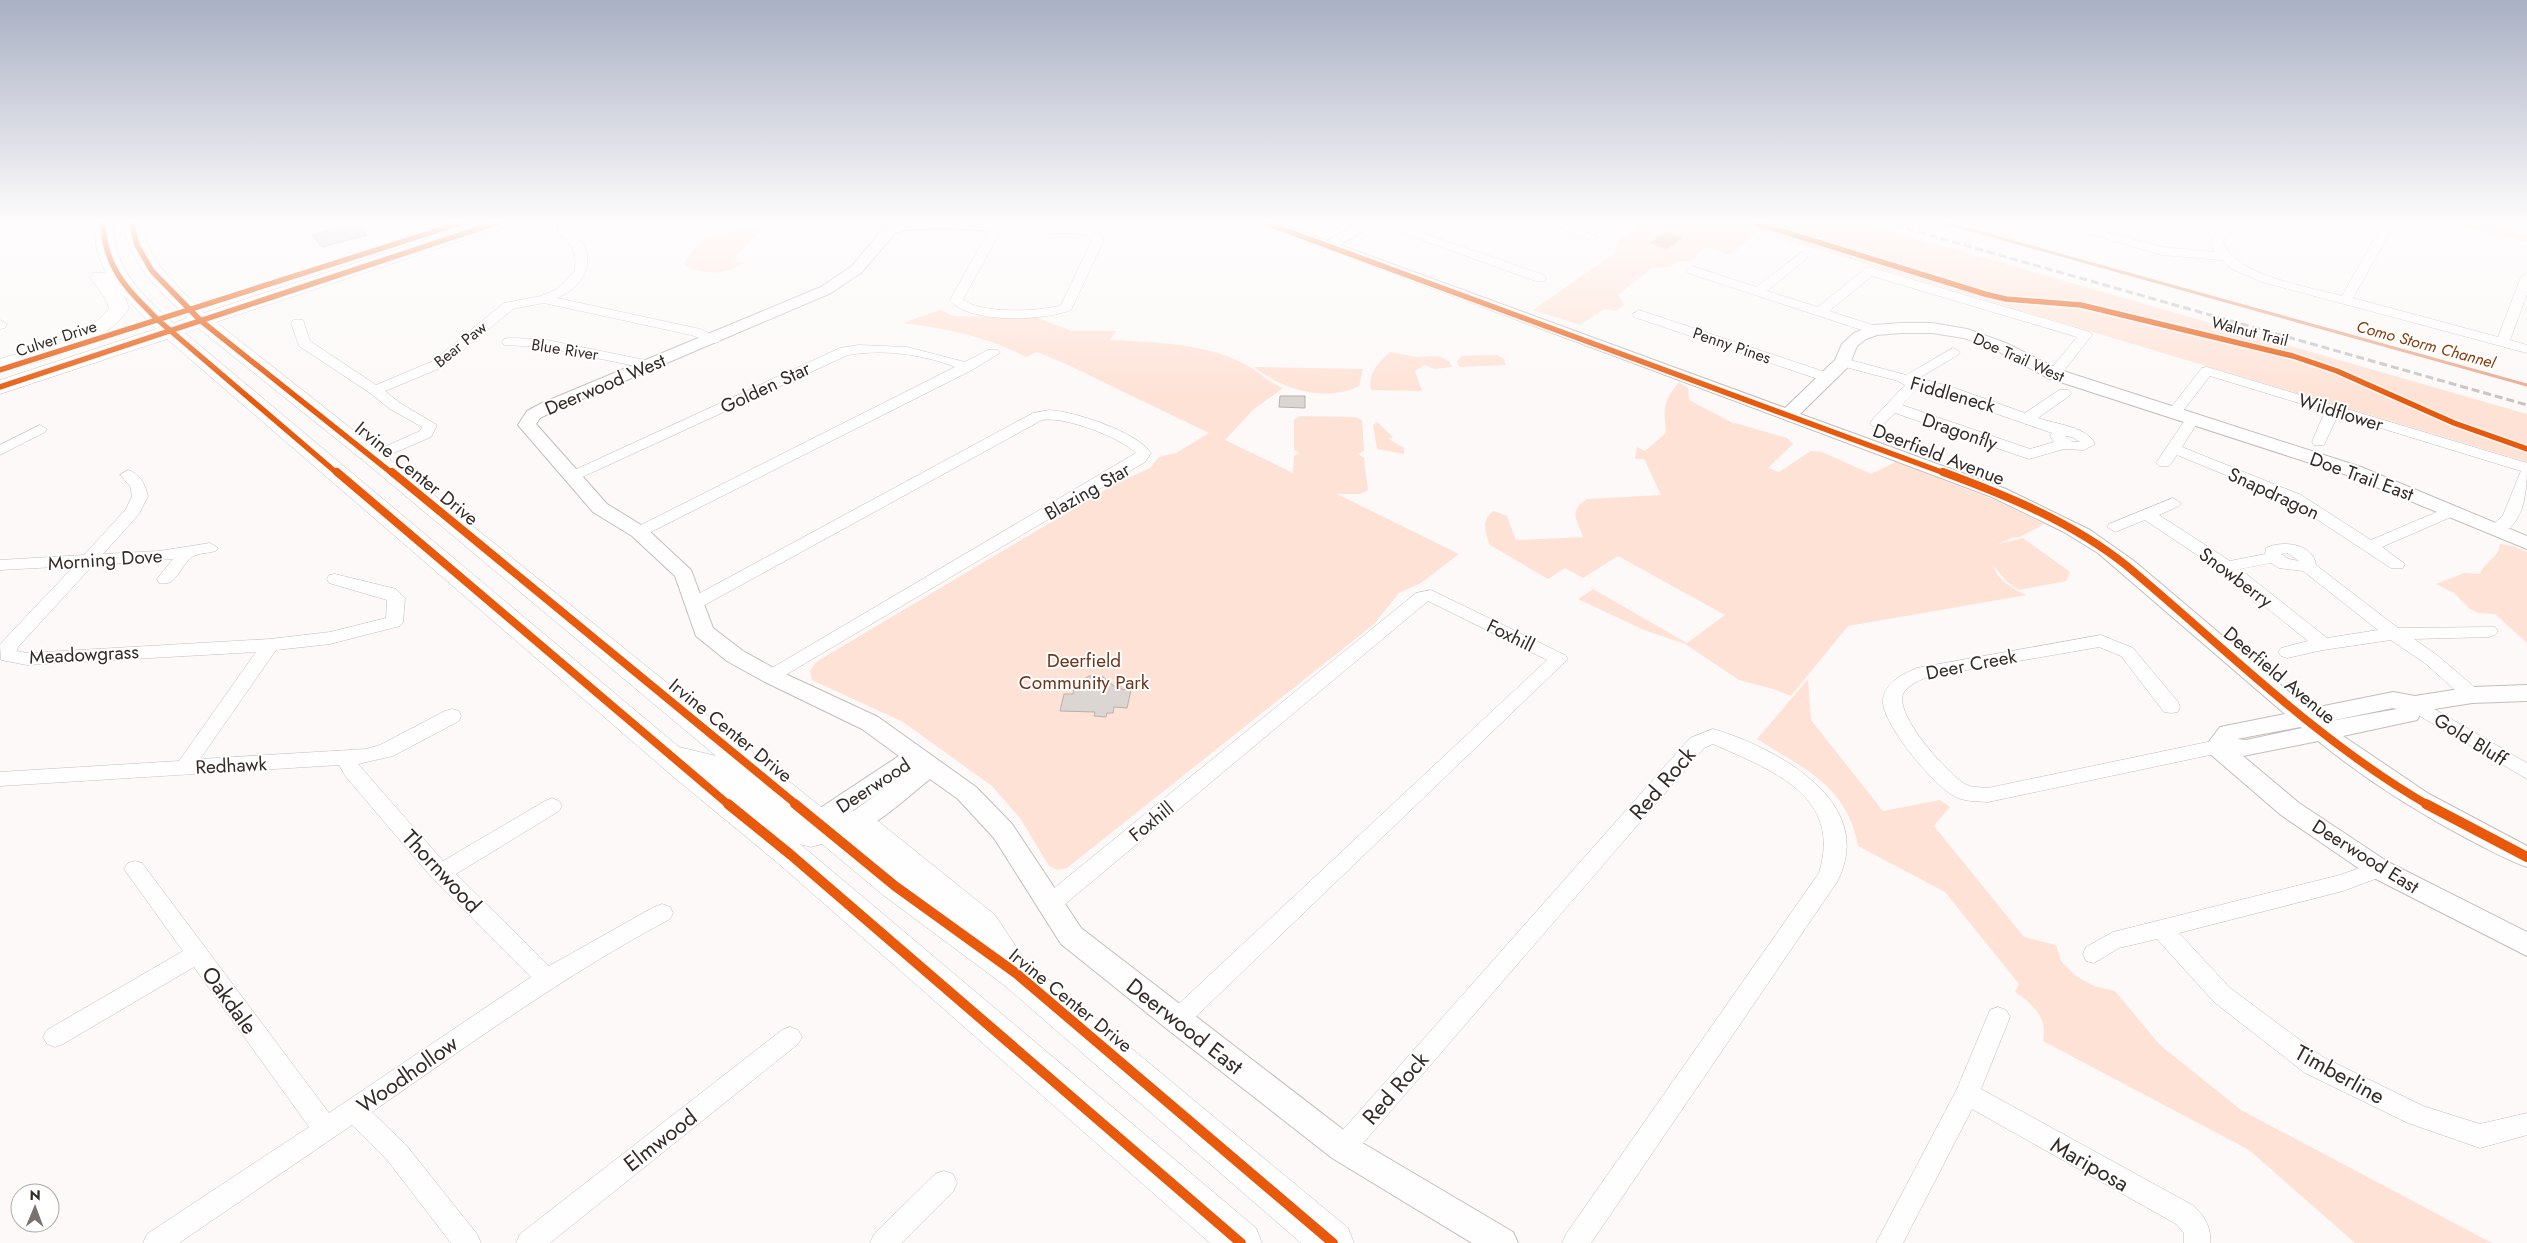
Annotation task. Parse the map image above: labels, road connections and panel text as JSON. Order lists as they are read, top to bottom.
{
  "streets": {
    "main road": ["Culver Drive", "Irvine Center Drive"],
    "street": [
      "Bear Paw",
      "Penny Pines",
      "Blue River",
      "Doe Trail West",
      "Deerwood West",
      "Golden Star",
      "Fiddleneck",
      "Wildflower",
      "Dragonfly",
      "Deerfield Avenue",
      "Doe Trail East",
      "Blazing Star",
      "Snapdragon",
      "Morning Dove",
      "Snowberry",
      "Foxhill",
      "Meadowgrass",
      "Deer Creek",
      "Gold Bluff",
      "Redhawk",
      "Red Rock",
      "Deerwood",
      "Deerwood East",
      "Thornwood",
      "Oakdale",
      "Woodhollow",
      "Timberline",
      "Elmwood",
      "Mariposa"
    ],
    "cycle path": ["Walnut Trail"]
  },
  "crossings": [
    ["Culver Drive", "Irvine Center Drive"],
    ["Bear Paw", "Deerwood West"],
    ["Penny Pines", "Doe Trail West"],
    ["Blue River", "Deerwood West"],
    ["Doe Trail West", "Fiddleneck"],
    ["Doe Trail West", "Wildflower"],
    ["Doe Trail West", "Deerfield Avenue"],
    ["Doe Trail West", "Doe Trail East"],
    ["Deerwood West", "Golden Star"],
    ["Deerwood West", "Blazing Star"],
    ["Deerwood West", "Deerwood"],
    ["Deerwood West", "Deerwood East"],
    ["Fiddleneck", "Dragonfly"],
    ["Deerfield Avenue", "Deer Creek"],
    ["Irvine Center Drive", "Deerwood"],
    ["Morning Dove", "Meadowgrass"],
    ["Foxhill", "Deerwood East"],
    ["Deer Creek", "Deerwood East"],
    ["Redhawk", "Thornwood"],
    ["Red Rock", "Deerwood East"],
    ["Deerwood", "Deerwood East"],
    ["Thornwood", "Woodhollow"],
    ["Oakdale", "Woodhollow"]
  ],
  "water": ["Como Storm Channel"],
  "parks": ["Deerfield Community Park"],
  "north": "top"
}
